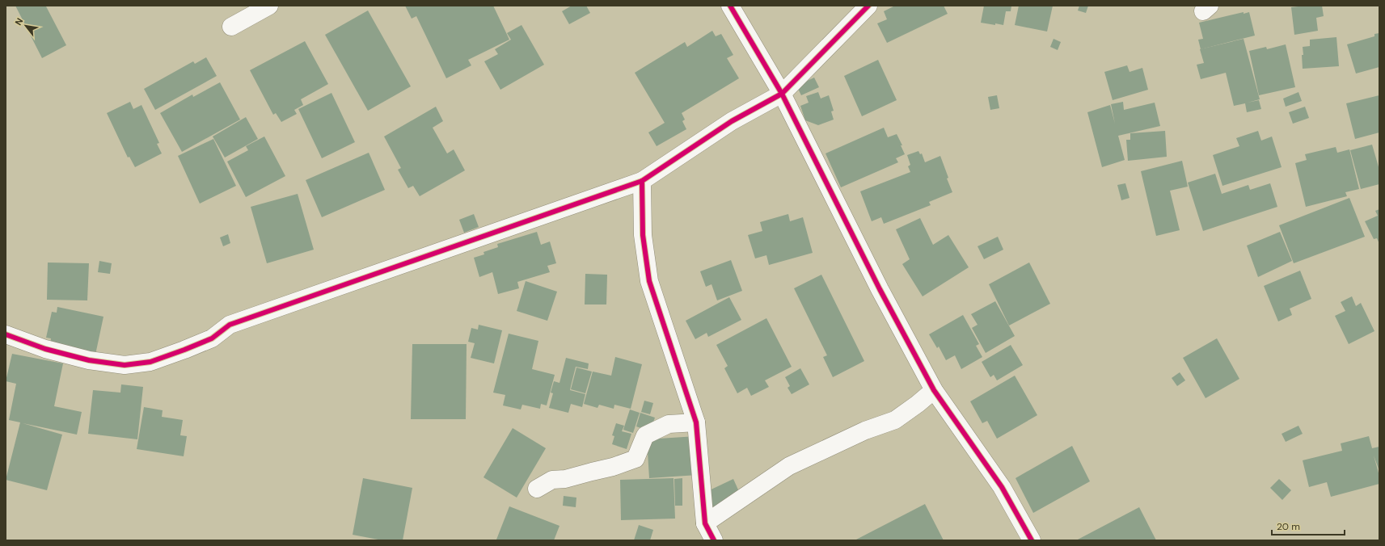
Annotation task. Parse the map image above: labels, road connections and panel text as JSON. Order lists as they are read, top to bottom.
{
  "scale_bar": "20 m",
  "north": "top left"
}
